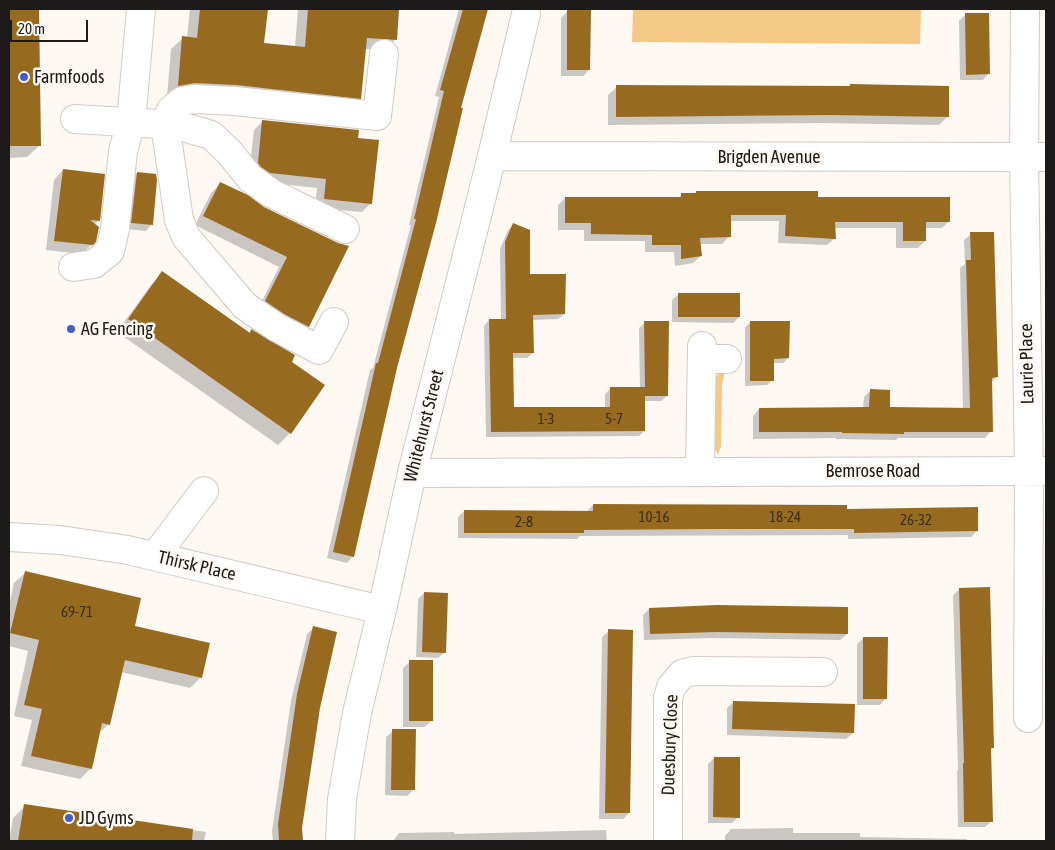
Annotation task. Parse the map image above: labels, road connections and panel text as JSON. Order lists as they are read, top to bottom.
{
  "streets": {
    "street": [
      "Brigden Avenue",
      "Laurie Place",
      "Whitehurst Street",
      "Bemrose Road",
      "Thirsk Place",
      "Duesbury Close"
    ]
  },
  "crossings": [
    ["Brigden Avenue", "Laurie Place"],
    ["Brigden Avenue", "Whitehurst Street"],
    ["Laurie Place", "Bemrose Road"],
    ["Whitehurst Street", "Bemrose Road"],
    ["Whitehurst Street", "Thirsk Place"]
  ],
  "places": ["Farmfoods", "AG Fencing", "JD Gyms"],
  "house_numbers": [
    "1-3",
    "5-7",
    "10-16",
    "18-24",
    "26-32",
    "2-8",
    "69-71"
  ],
  "scale_bar": "20 m"
}
